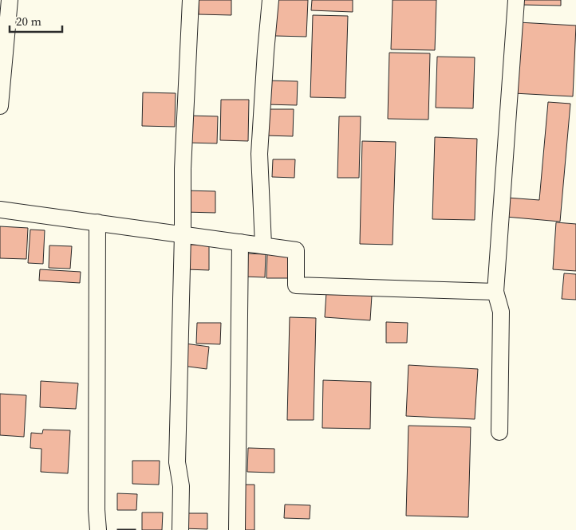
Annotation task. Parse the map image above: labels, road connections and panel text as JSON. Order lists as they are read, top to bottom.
{
  "scale_bar": "20 m"
}
